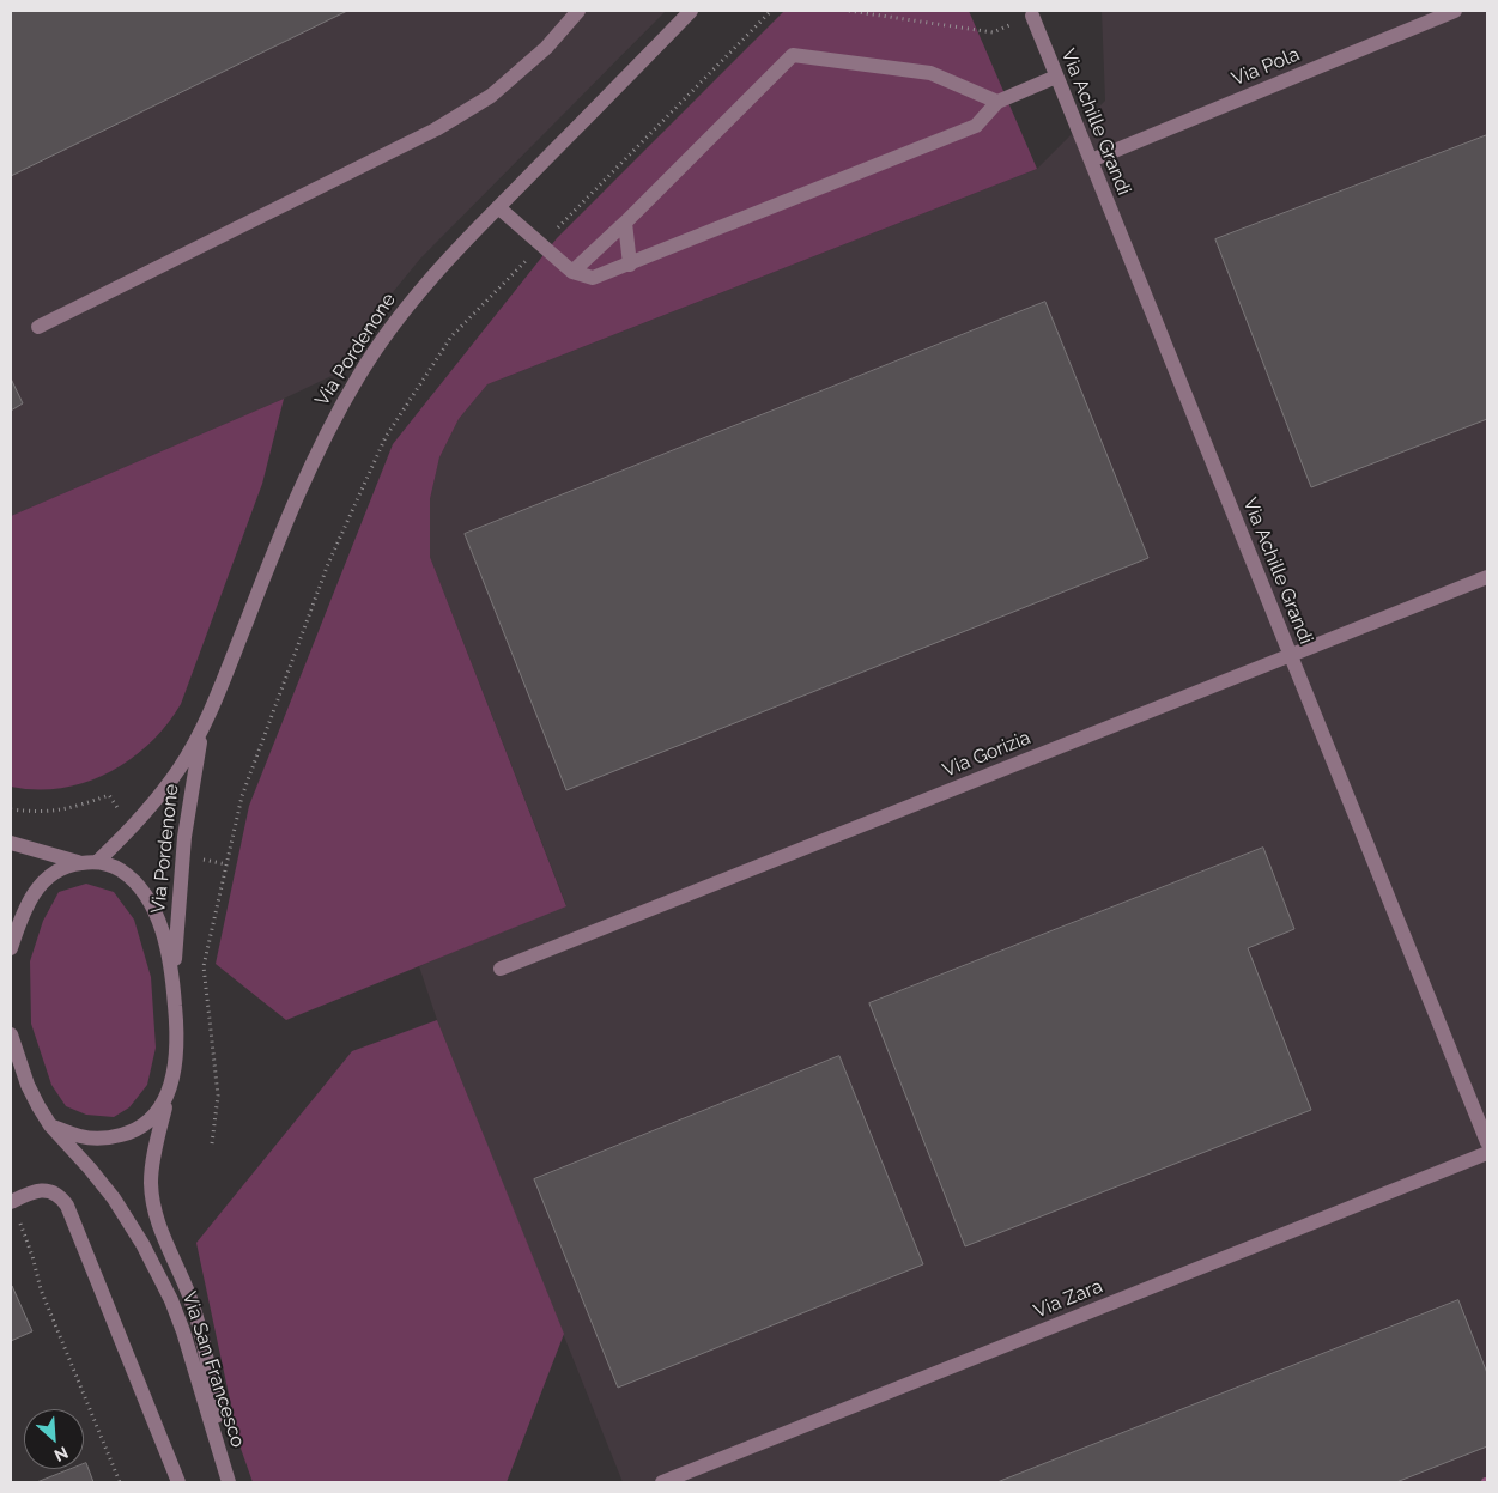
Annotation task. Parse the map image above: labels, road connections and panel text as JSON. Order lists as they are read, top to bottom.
{
  "streets": {
    "street": [
      "Via Pola",
      "Via Achille Grandi",
      "Via Pordenone",
      "Via Gorizia",
      "Via Zara",
      "Via San Francesco"
    ]
  },
  "crossings": [
    ["Via Pola", "Via Achille Grandi"],
    ["Via Achille Grandi", "Via Gorizia"],
    ["Via Pordenone", "Via San Francesco"]
  ],
  "north": "bottom right"
}
